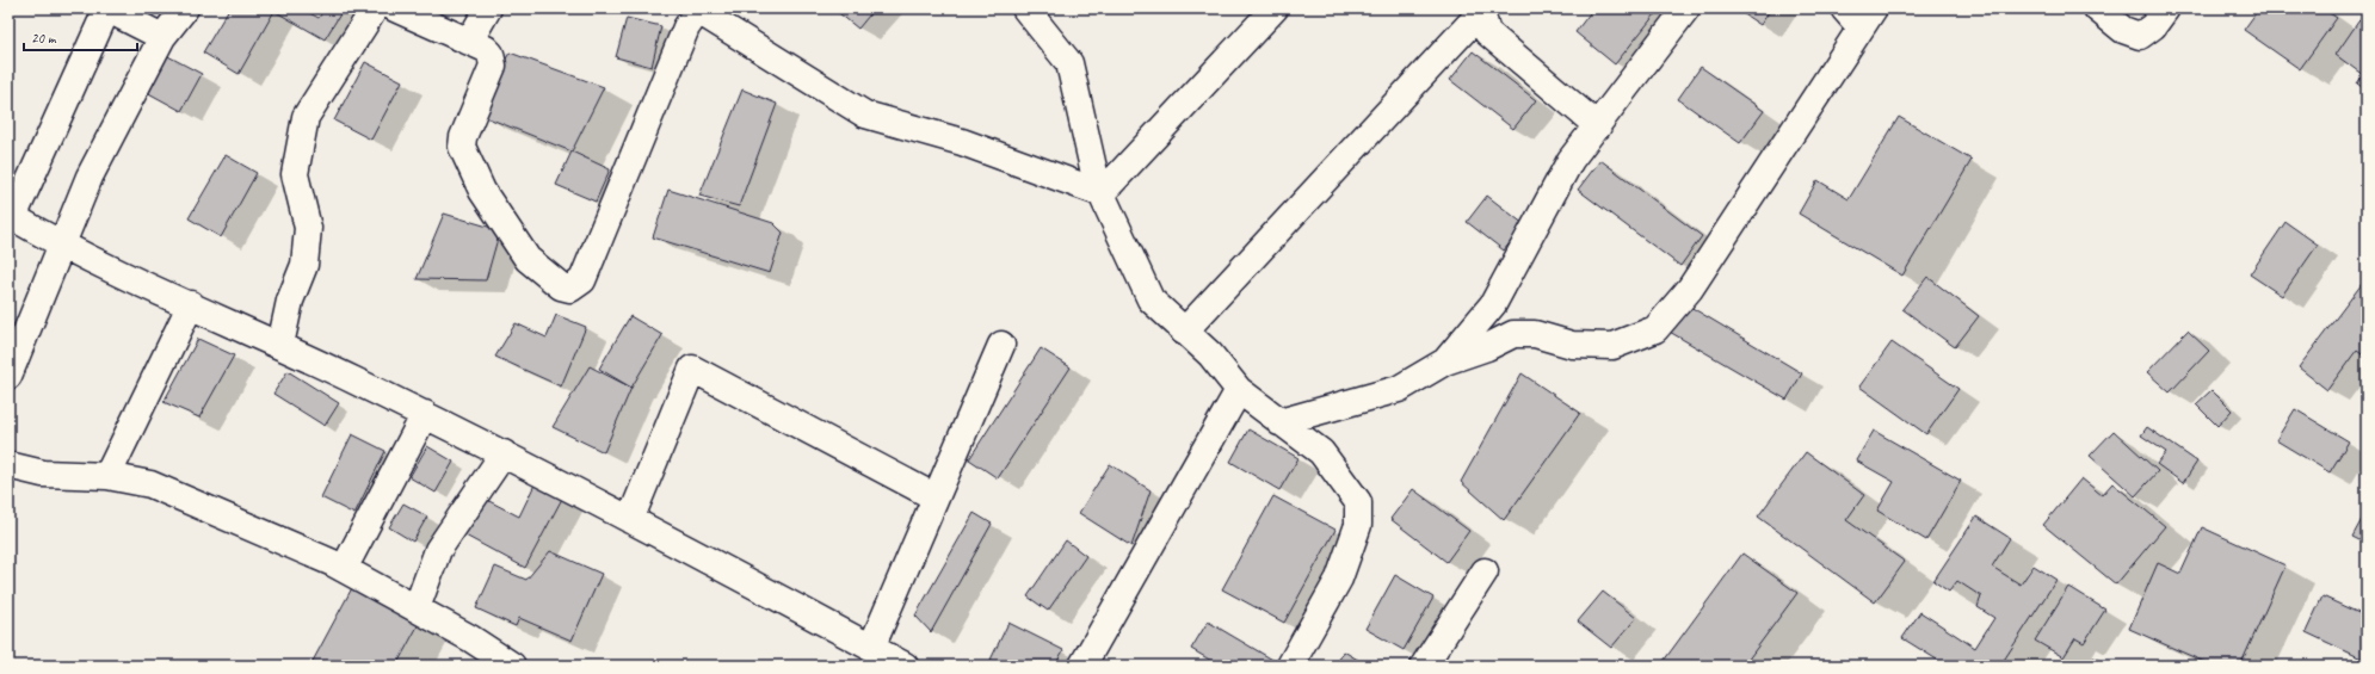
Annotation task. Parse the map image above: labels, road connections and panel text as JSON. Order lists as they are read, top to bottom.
{
  "scale_bar": "20 m"
}
